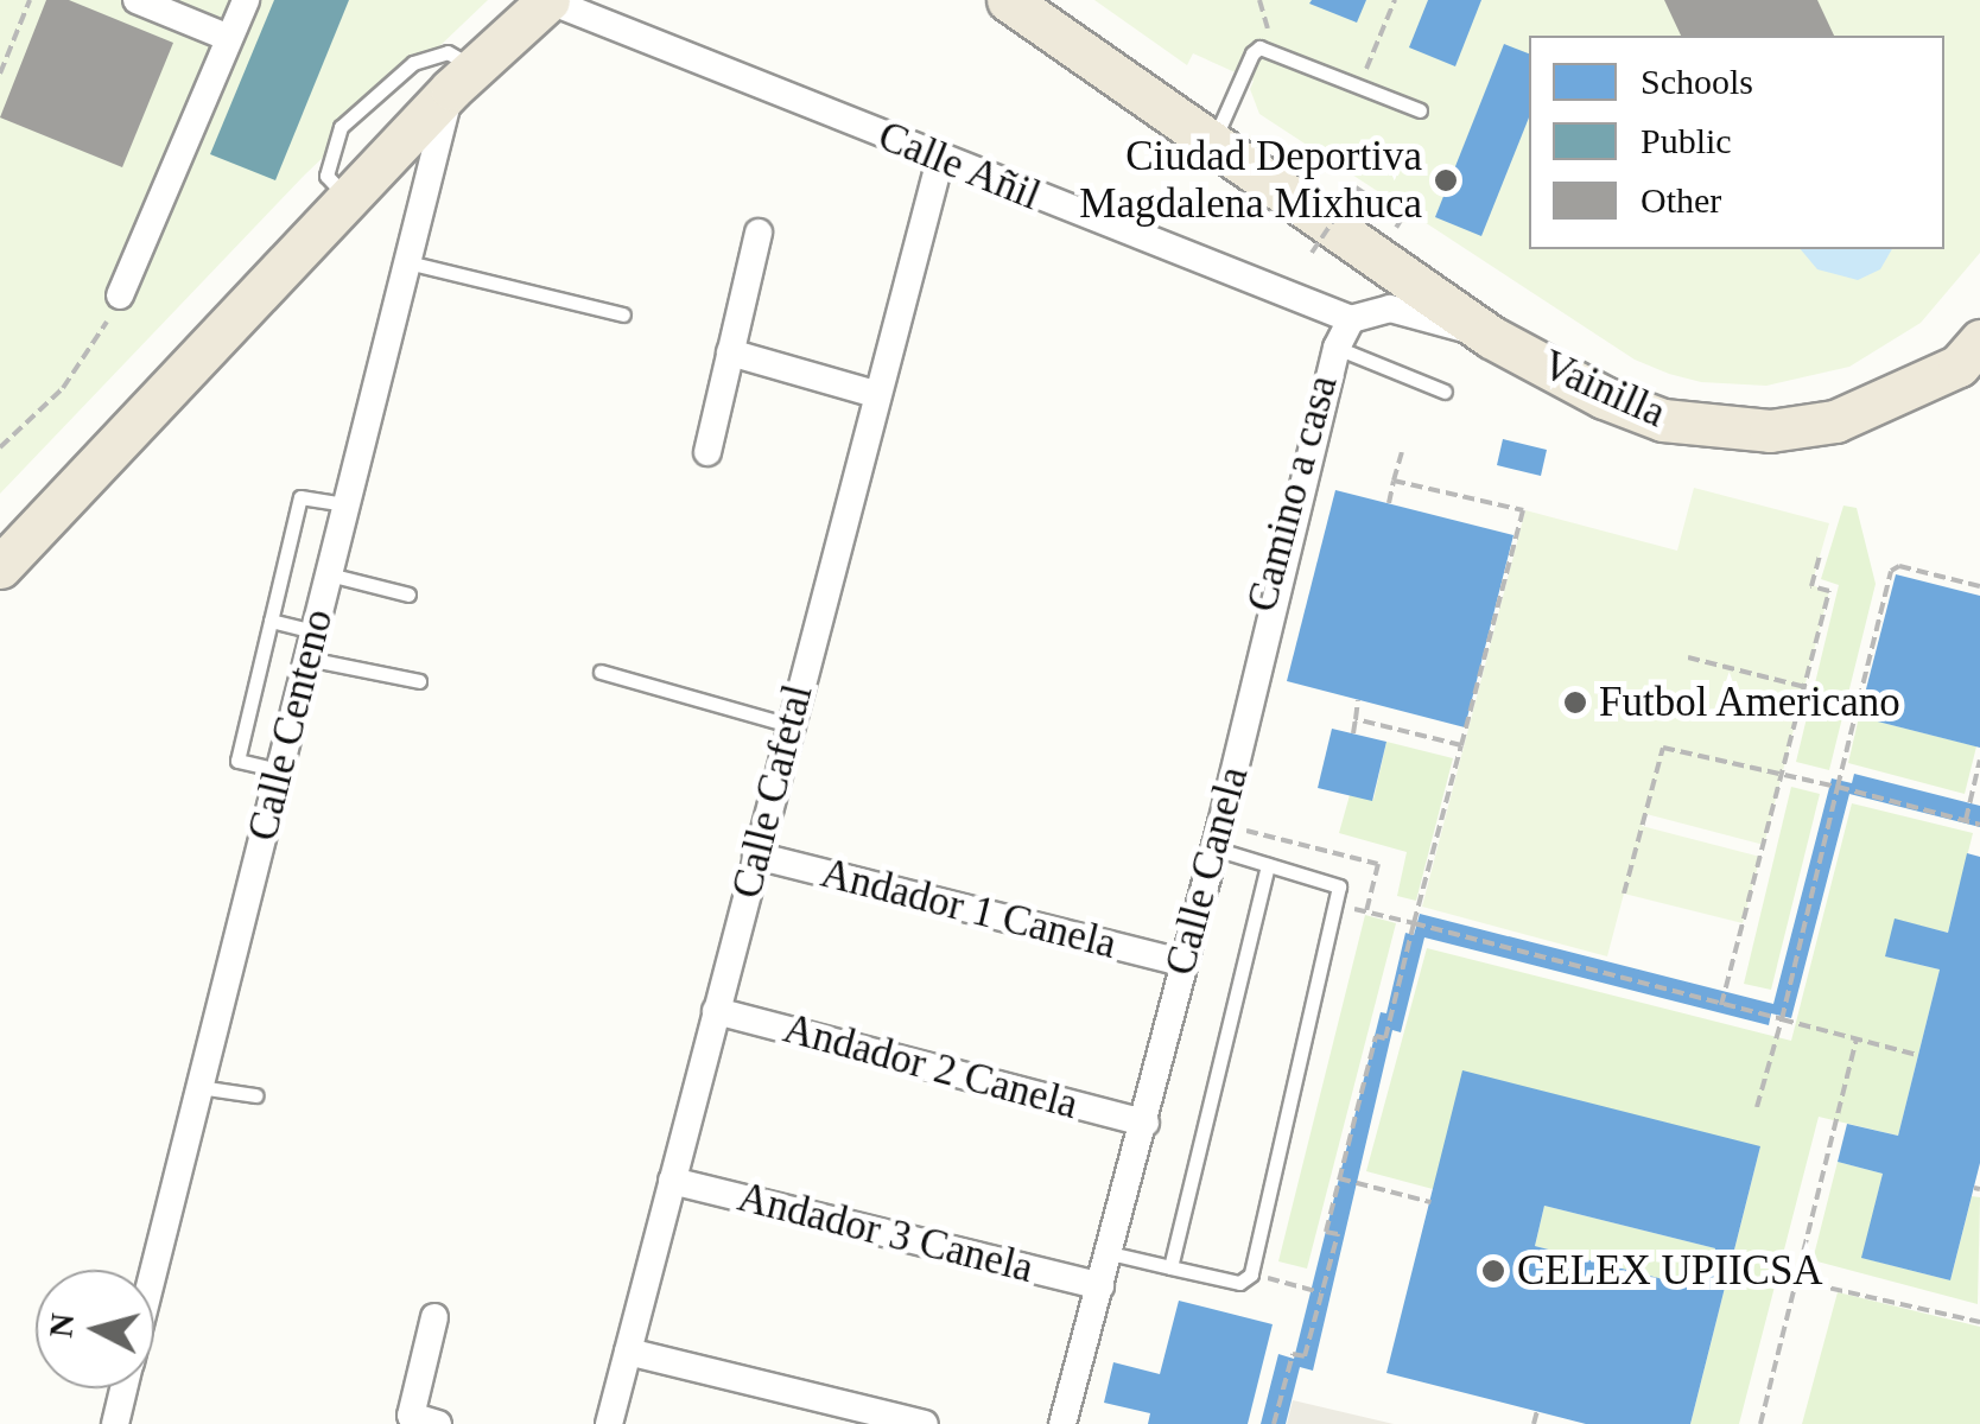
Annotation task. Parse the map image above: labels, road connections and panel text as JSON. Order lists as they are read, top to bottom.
{
  "streets": {
    "main road": ["Calle Añil", "Vainilla"],
    "street": [
      "Calle Centeno",
      "Calle Cafetal",
      "Calle Canela",
      "Andador 1 Canela",
      "Andador 2 Canela",
      "Andador 3 Canela"
    ]
  },
  "crossings": [
    ["Calle Añil", "Vainilla"],
    ["Calle Añil", "Calle Centeno"],
    ["Calle Añil", "Calle Cafetal"],
    ["Calle Añil", "Calle Canela"],
    ["Calle Cafetal", "Andador 1 Canela"],
    ["Calle Cafetal", "Andador 2 Canela"],
    ["Calle Cafetal", "Andador 3 Canela"],
    ["Calle Canela", "Andador 1 Canela"],
    ["Calle Canela", "Andador 2 Canela"],
    ["Calle Canela", "Andador 3 Canela"]
  ],
  "places": ["Ciudad Deportiva Magdalena Mixhuca", "Futbol Americano", "CELEX UPIICSA"],
  "legend": ["Schools", "Public", "Other"],
  "north": "left"
}
